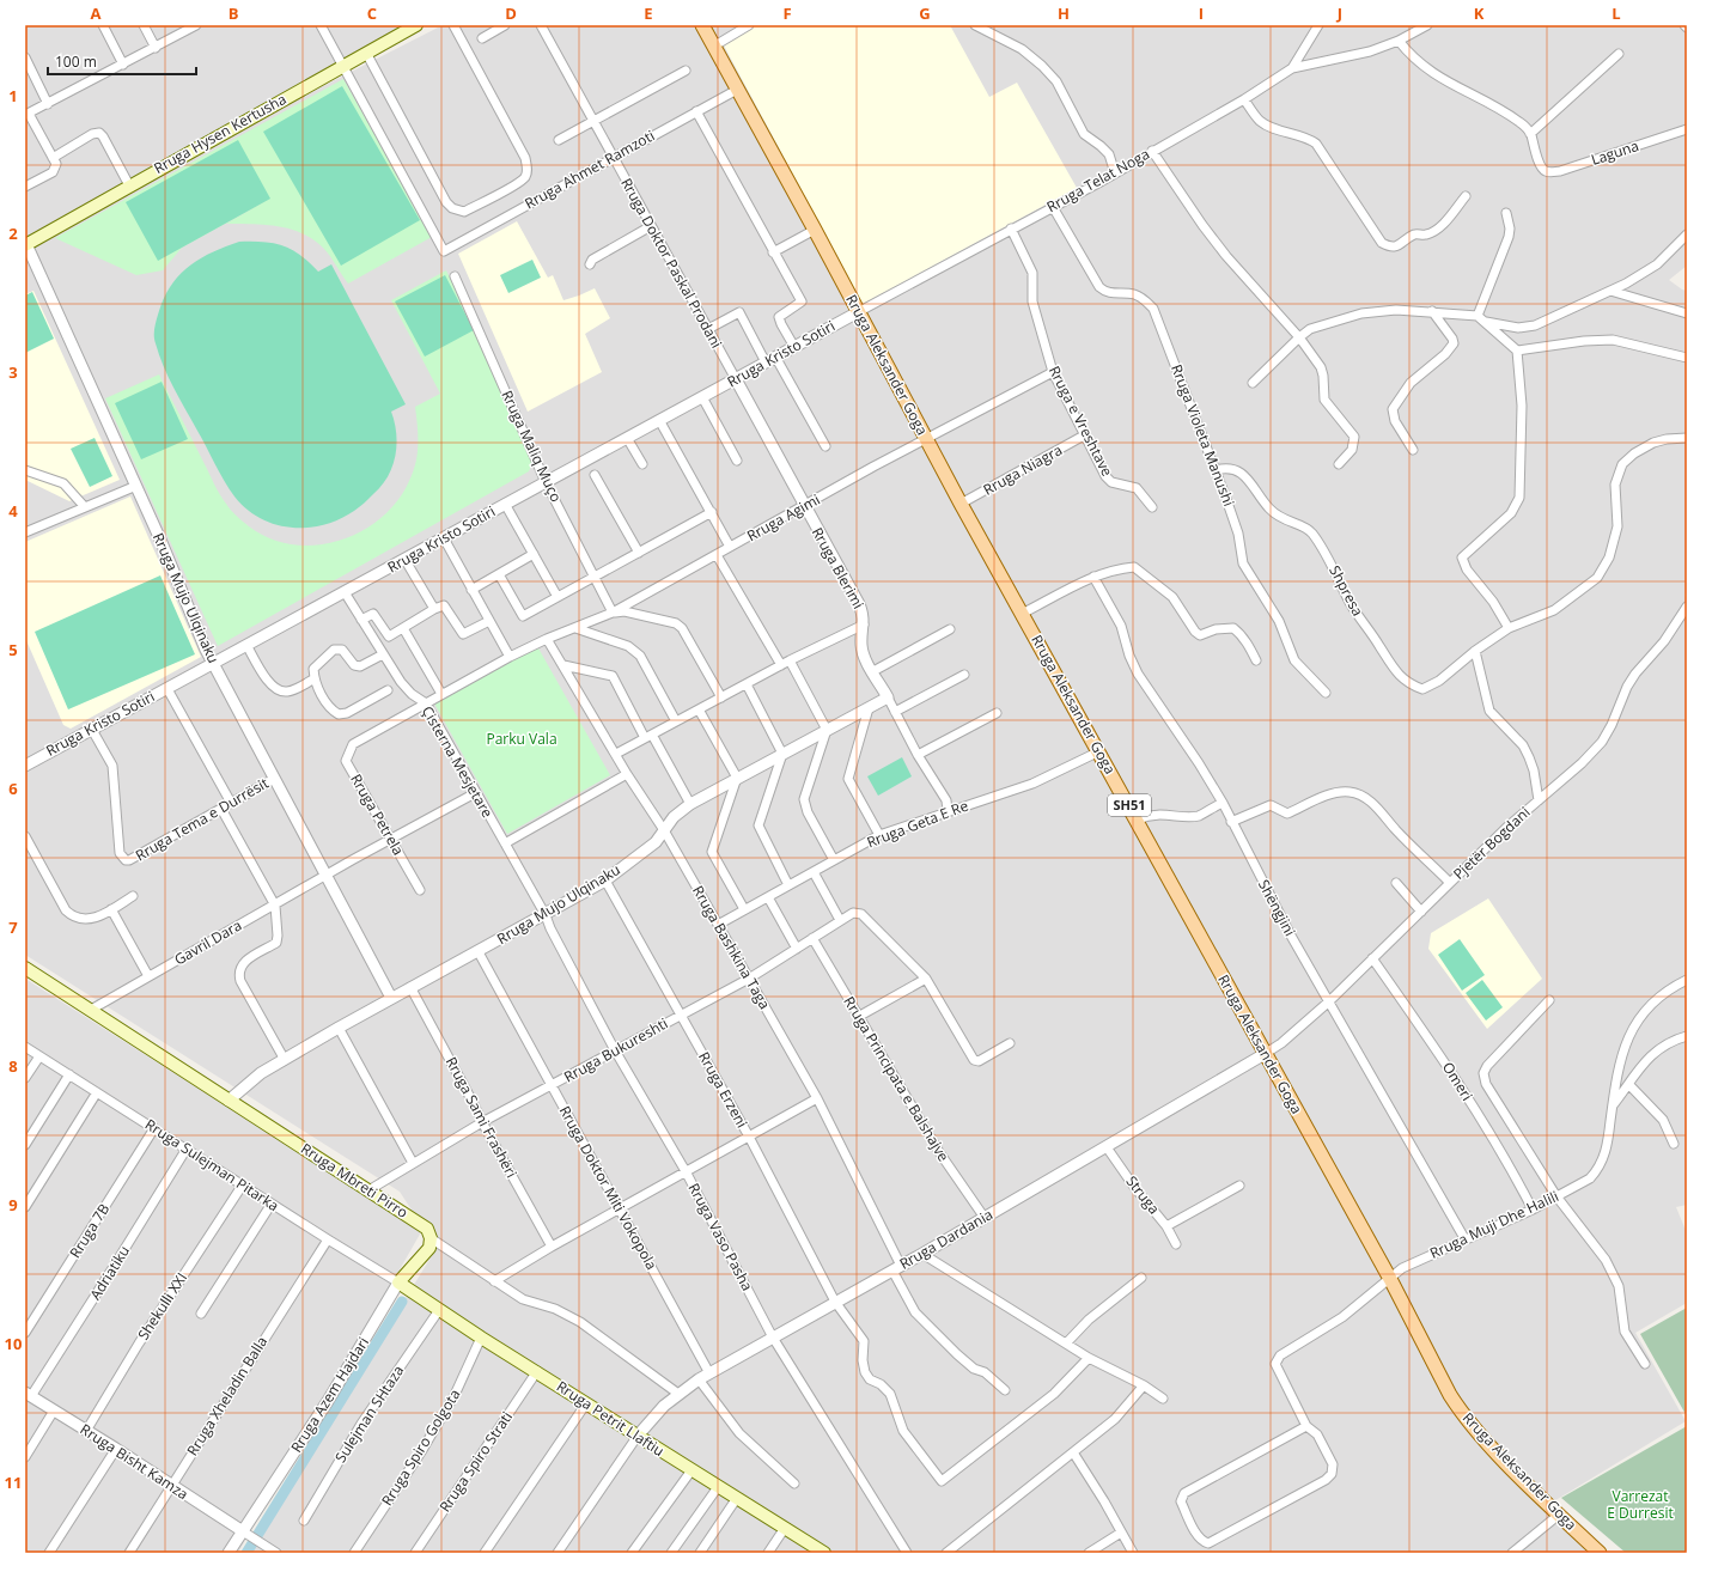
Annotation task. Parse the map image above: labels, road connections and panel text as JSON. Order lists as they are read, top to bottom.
{
  "streets": {
    "main road": [
      "Rruga Hysen Kertusha",
      "Rruga Aleksander Goga",
      "SH51",
      "Rruga Mbreti Pirro",
      "Rruga Azem Hajdari",
      "Rruga Petrit Llaftiu"
    ],
    "street": [
      "Laguna",
      "Rruga Ahmet Ramzoti",
      "Rruga Telat Noga",
      "Rruga Doktor Paskal Prodani",
      "Rruga Kristo Sotiri",
      "Rruga e Vreshtave",
      "Rruga Violeta Manushi",
      "Rruga Maliq Muço",
      "Rruga Niagra",
      "Rruga Agimi",
      "Rruga Blerimi",
      "Shpresa",
      "Rruga Mujo Ulqinaku",
      "Çisterna Mesjetare",
      "Rruga Petrela",
      "Rruga Tema e Durrësit",
      "Rruga Geta E Re",
      "Pjetër Bogdani",
      "Shëngjini",
      "Gavril Dara",
      "Rruga Bashkina Taga",
      "Rruga Bukureshti",
      "Rruga Principata e Balshajve",
      "Omeri",
      "Rruga Erzeni",
      "Rruga Sami Frashëri",
      "Rruga Sulejman Pitarka",
      "Rruga Doktor Miti Vokopola",
      "Struga",
      "Rruga Muji Dhe Halili",
      "Rruga 7B",
      "Rruga Vaso Pasha",
      "Rruga Dardania",
      "Adriatiku",
      "Shekulli XXI",
      "Rruga Xheladin Balla",
      "Sulejman SHtaza",
      "Rruga Spiro Golgota",
      "Rruga Bisht Kamza",
      "Rruga Spiro Strati"
    ]
  },
  "crossings": [
    ["Rruga Hysen Kertusha", "Rruga Ahmet Ramzoti"],
    ["Rruga Hysen Kertusha", "Rruga Mujo Ulqinaku"],
    ["Rruga Ahmet Ramzoti", "Rruga Doktor Paskal Prodani"],
    ["Rruga Ahmet Ramzoti", "Rruga Aleksander Goga"],
    ["Rruga Telat Noga", "Rruga Kristo Sotiri"],
    ["Rruga Telat Noga", "Rruga Aleksander Goga"],
    ["Rruga Telat Noga", "Rruga e Vreshtave"],
    ["Rruga Telat Noga", "Rruga Violeta Manushi"],
    ["Rruga Doktor Paskal Prodani", "Rruga Kristo Sotiri"],
    ["Rruga Doktor Paskal Prodani", "Rruga Blerimi"],
    ["Rruga Kristo Sotiri", "Rruga Aleksander Goga"],
    ["Rruga Kristo Sotiri", "Rruga Maliq Muço"],
    ["Rruga Kristo Sotiri", "Rruga Blerimi"],
    ["Rruga Kristo Sotiri", "Rruga Mujo Ulqinaku"],
    ["Rruga Kristo Sotiri", "Çisterna Mesjetare"],
    ["Rruga Kristo Sotiri", "Rruga Tema e Durrësit"],
    ["Rruga Aleksander Goga", "Rruga Niagra"],
    ["Rruga Aleksander Goga", "Rruga Agimi"],
    ["Rruga Aleksander Goga", "Rruga Geta E Re"],
    ["Rruga Aleksander Goga", "Pjetër Bogdani"],
    ["Rruga Aleksander Goga", "Rruga Muji Dhe Halili"],
    ["Rruga Aleksander Goga", "Rruga Dardania"],
    ["Rruga e Vreshtave", "Rruga Niagra"],
    ["Rruga e Vreshtave", "Rruga Agimi"],
    ["Rruga Violeta Manushi", "Shpresa"],
    ["Rruga Maliq Muço", "Rruga Agimi"],
    ["Rruga Agimi", "Rruga Blerimi"],
    ["Rruga Agimi", "Rruga Petrela"],
    ["Rruga Agimi", "Rruga Bashkina Taga"],
    ["Rruga Blerimi", "Rruga Mujo Ulqinaku"],
    ["Rruga Blerimi", "Rruga Geta E Re"],
    ["Rruga Mujo Ulqinaku", "Çisterna Mesjetare"],
    ["Rruga Mujo Ulqinaku", "Rruga Tema e Durrësit"],
    ["Rruga Mujo Ulqinaku", "Gavril Dara"],
    ["Rruga Mujo Ulqinaku", "Rruga Bashkina Taga"],
    ["Rruga Mujo Ulqinaku", "Rruga Erzeni"],
    ["Rruga Mujo Ulqinaku", "Rruga Sami Frashëri"],
    ["Rruga Mujo Ulqinaku", "Rruga Mbreti Pirro"],
    ["Rruga Mujo Ulqinaku", "Rruga Doktor Miti Vokopola"],
    ["Rruga Mujo Ulqinaku", "Rruga Vaso Pasha"],
    ["Çisterna Mesjetare", "Rruga Petrela"],
    ["Çisterna Mesjetare", "Gavril Dara"],
    ["Çisterna Mesjetare", "Rruga Vaso Pasha"],
    ["Rruga Petrela", "Gavril Dara"],
    ["Rruga Geta E Re", "Rruga Bashkina Taga"],
    ["Pjetër Bogdani", "Shëngjini"],
    ["Pjetër Bogdani", "Omeri"],
    ["Pjetër Bogdani", "Rruga Dardania"],
    ["Shëngjini", "Rruga Muji Dhe Halili"],
    ["Gavril Dara", "Rruga Mbreti Pirro"],
    ["Rruga Bashkina Taga", "Rruga Bukureshti"],
    ["Rruga Bashkina Taga", "Rruga Dardania"],
    ["Rruga Bukureshti", "Rruga Principata e Balshajve"],
    ["Rruga Bukureshti", "Rruga Erzeni"],
    ["Rruga Bukureshti", "Rruga Sami Frashëri"],
    ["Rruga Bukureshti", "Rruga Mbreti Pirro"],
    ["Rruga Bukureshti", "Rruga Doktor Miti Vokopola"],
    ["Rruga Bukureshti", "Rruga Vaso Pasha"],
    ["Rruga Principata e Balshajve", "Rruga Dardania"],
    ["Omeri", "Rruga Muji Dhe Halili"],
    ["Rruga Erzeni", "Rruga Dardania"],
    ["Rruga Sulejman Pitarka", "Rruga 7B"],
    ["Rruga Sulejman Pitarka", "Adriatiku"],
    ["Rruga Sulejman Pitarka", "Shekulli XXI"],
    ["Rruga Sulejman Pitarka", "Rruga Azem Hajdari"],
    ["Rruga Sulejman Pitarka", "Rruga Xheladin Balla"],
    ["Rruga Sulejman Pitarka", "Rruga Petrit Llaftiu"],
    ["Rruga Mbreti Pirro", "Rruga Dardania"],
    ["Rruga Mbreti Pirro", "Rruga Azem Hajdari"],
    ["Rruga Doktor Miti Vokopola", "Rruga Dardania"],
    ["Struga", "Rruga Dardania"],
    ["Rruga Vaso Pasha", "Rruga Dardania"],
    ["Rruga Dardania", "Rruga Petrit Llaftiu"],
    ["Adriatiku", "Rruga Bisht Kamza"],
    ["Shekulli XXI", "Rruga Bisht Kamza"],
    ["Rruga Azem Hajdari", "Rruga Petrit Llaftiu"],
    ["Rruga Azem Hajdari", "Rruga Bisht Kamza"],
    ["Rruga Xheladin Balla", "Rruga Bisht Kamza"],
    ["Sulejman SHtaza", "Rruga Petrit Llaftiu"],
    ["Rruga Petrit Llaftiu", "Rruga Spiro Golgota"],
    ["Rruga Petrit Llaftiu", "Rruga Spiro Strati"]
  ],
  "parks": ["Parku Vala", "Varrezat E Durresit"],
  "scale_bar": "100 m",
  "grid": {
    "columns": [
      "A",
      "B",
      "C",
      "D",
      "E",
      "F",
      "G",
      "H",
      "I",
      "J",
      "K",
      "L"
    ],
    "rows": [
      "1",
      "2",
      "3",
      "4",
      "5",
      "6",
      "7",
      "8",
      "9",
      "10",
      "11"
    ]
  }
}
